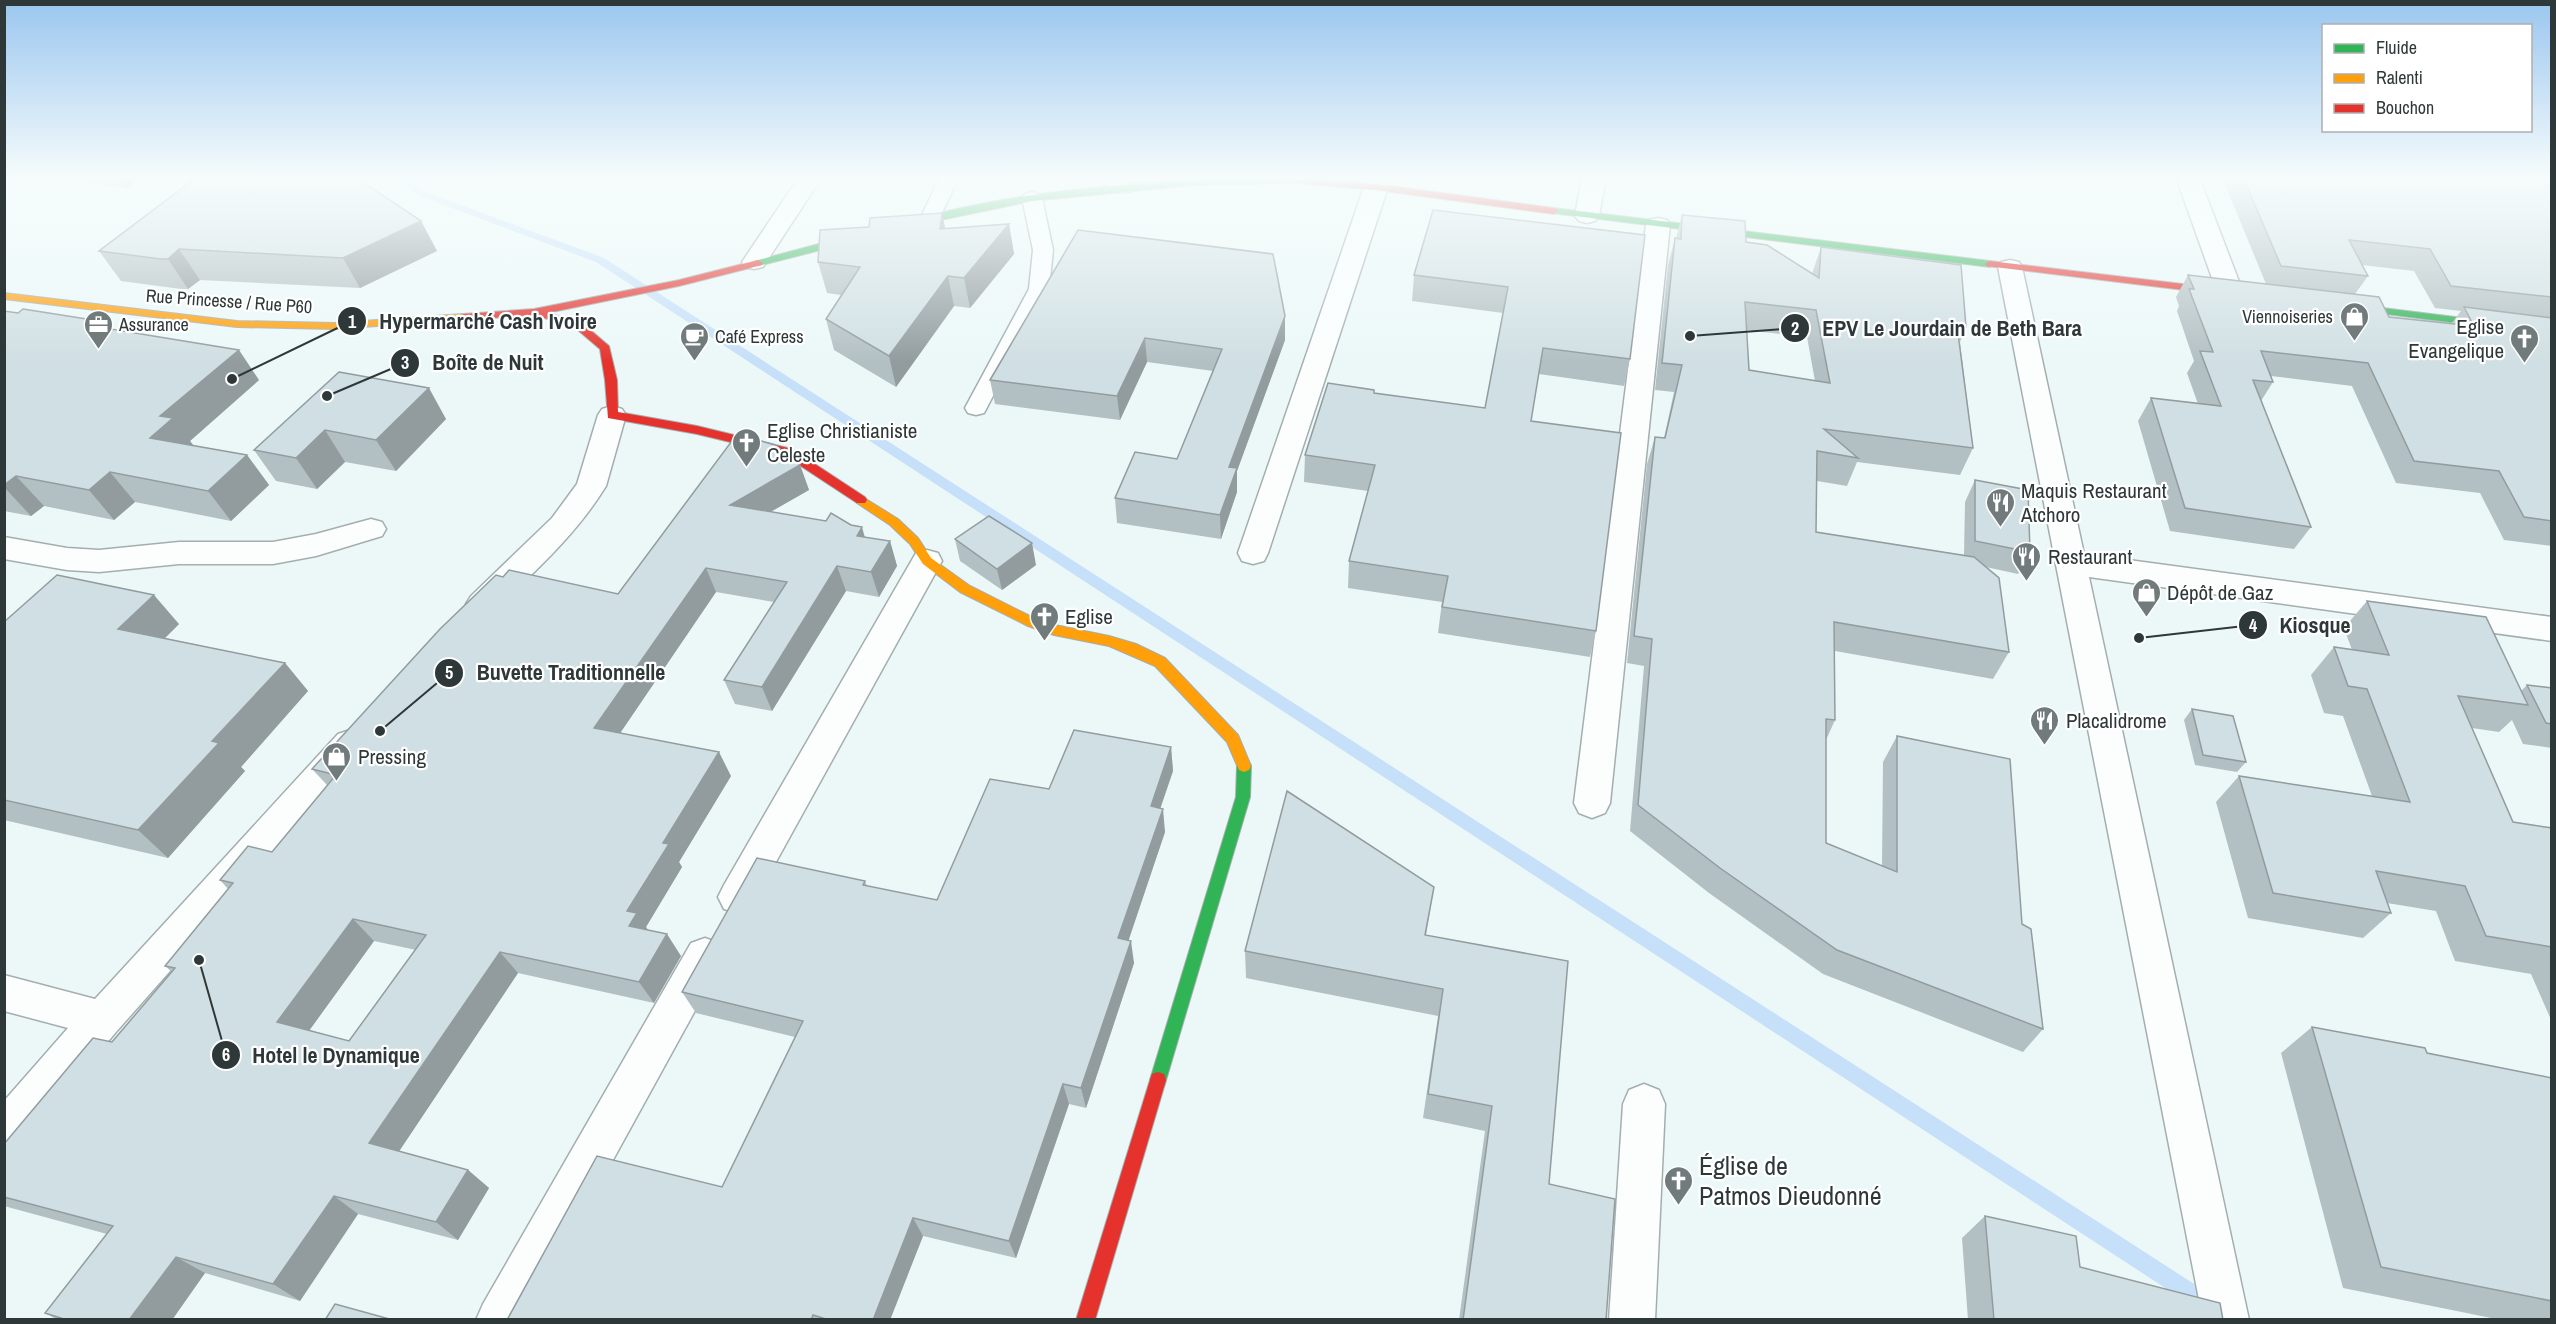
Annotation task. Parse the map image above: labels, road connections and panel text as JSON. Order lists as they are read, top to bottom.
{
  "streets": {
    "street": ["Rue Princesse / Rue P60"]
  },
  "places": {
    "other": [
      "EPV Le Jourdain de Beth Bara",
      "Hypermarché Cash Ivoire",
      "Boîte de Nuit",
      "Kiosque",
      "Buvette Traditionnelle",
      "Hotel le Dynamique"
    ],
    "shop": ["Viennoiseries", "Dépôt de Gaz", "Pressing"],
    "office": ["Assurance"],
    "cafe": ["Café Express"],
    "church": [
      "Eglise Evangelique",
      "Eglise Christianiste Celeste",
      "Eglise",
      "Église de Patmos Dieudonné"
    ],
    "restaurant": ["Maquis Restaurant Atchoro", "Restaurant", "Placalidrome"]
  },
  "legend": ["Fluide", "Ralenti", "Bouchon"]
}
